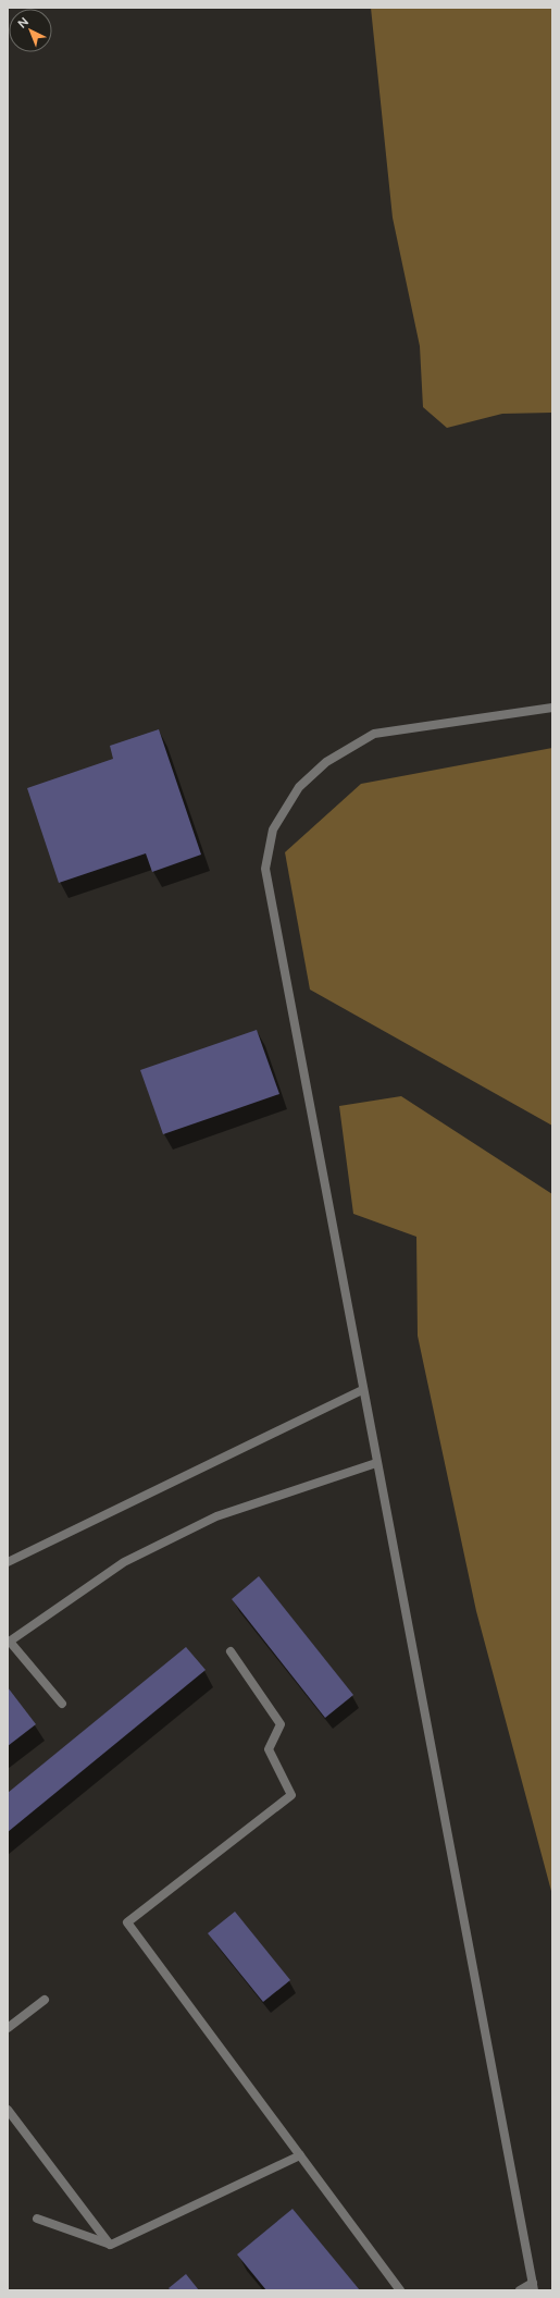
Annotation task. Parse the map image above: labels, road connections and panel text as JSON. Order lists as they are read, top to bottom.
{
  "north": "top left"
}
